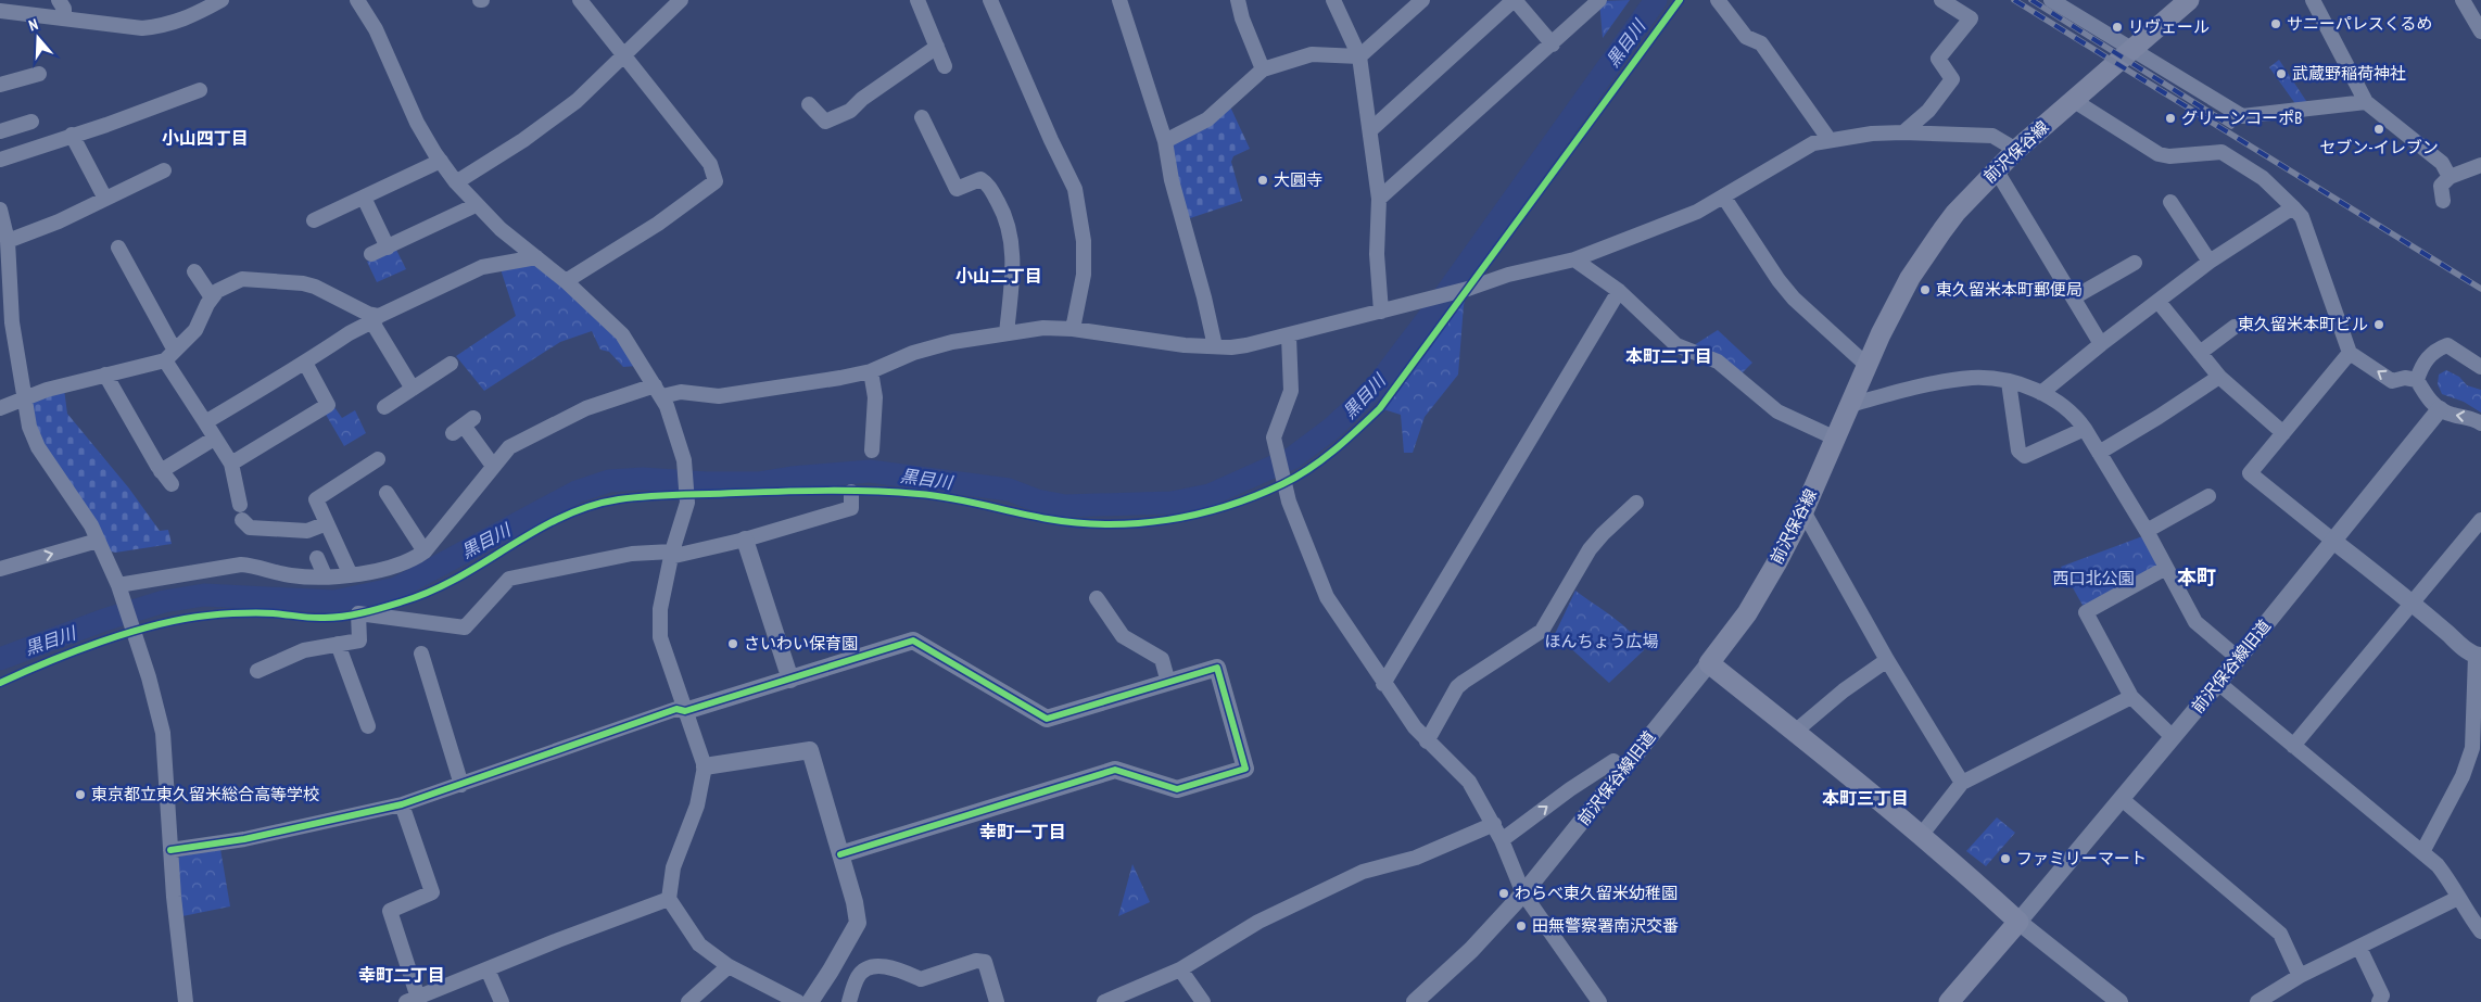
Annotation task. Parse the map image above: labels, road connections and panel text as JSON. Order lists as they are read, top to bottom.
{
  "streets": {
    "main road": ["前沢保谷線"],
    "street": ["前沢保谷線旧道"]
  },
  "crossings": [
    ["前沢保谷線", "前沢保谷線旧道"]
  ],
  "districts": [
    "小山四丁目",
    "小山二丁目",
    "本町二丁目",
    "本町",
    "本町三丁目",
    "幸町一丁目",
    "幸町二丁目"
  ],
  "water": ["黒目川"],
  "parks": ["西口北公園", "ほんちょう広場"],
  "places": [
    "サニーパレスくるめ",
    "リヴェール",
    "武蔵野稲荷神社",
    "グリーンコーポB",
    "セブン-イレブン",
    "大圓寺",
    "東久留米本町郵便局",
    "東久留米本町ビル",
    "さいわい保育園",
    "東京都立東久留米総合高等学校",
    "ファミリーマート",
    "わらべ東久留米幼稚園",
    "田無警察署南沢交番"
  ],
  "north": "top"
}
